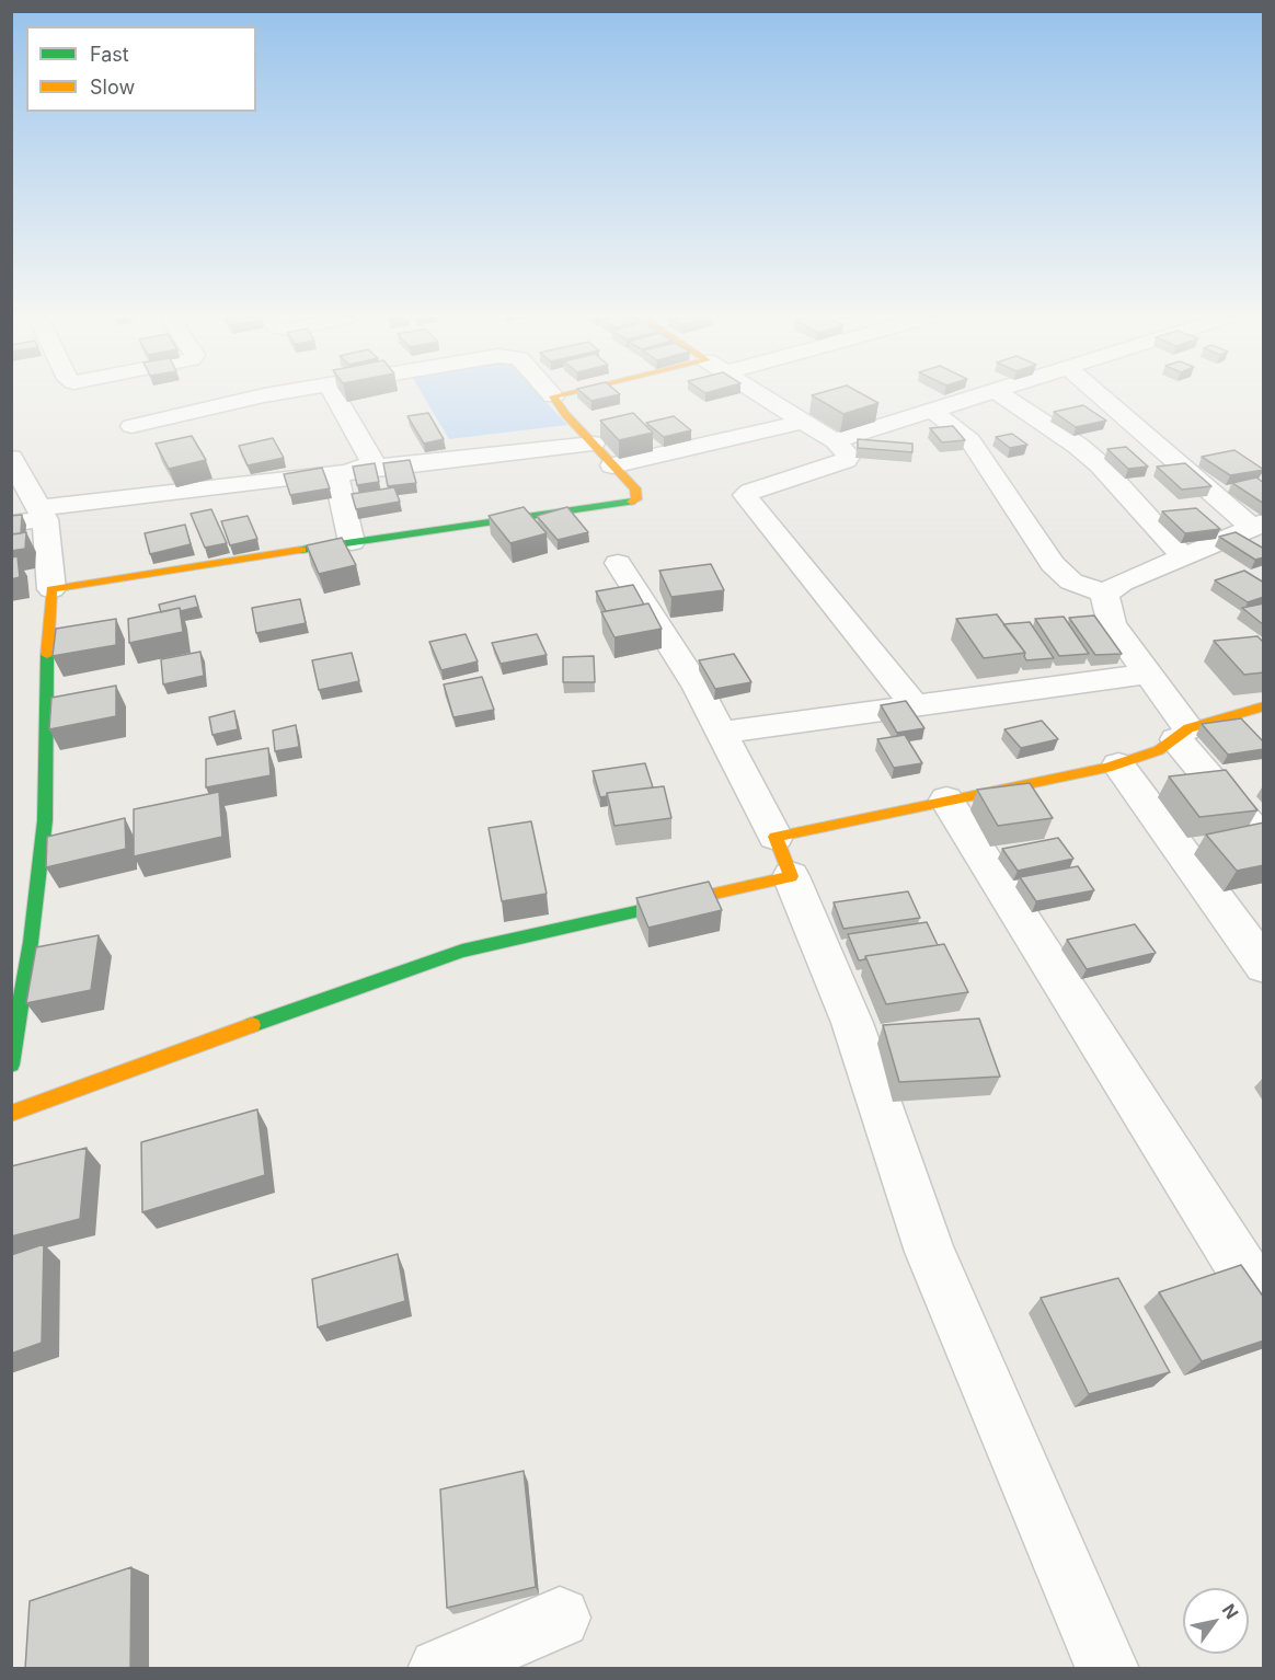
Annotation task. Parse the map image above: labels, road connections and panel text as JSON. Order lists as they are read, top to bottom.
{
  "legend": ["Fast", "Slow"],
  "north": "top right"
}
